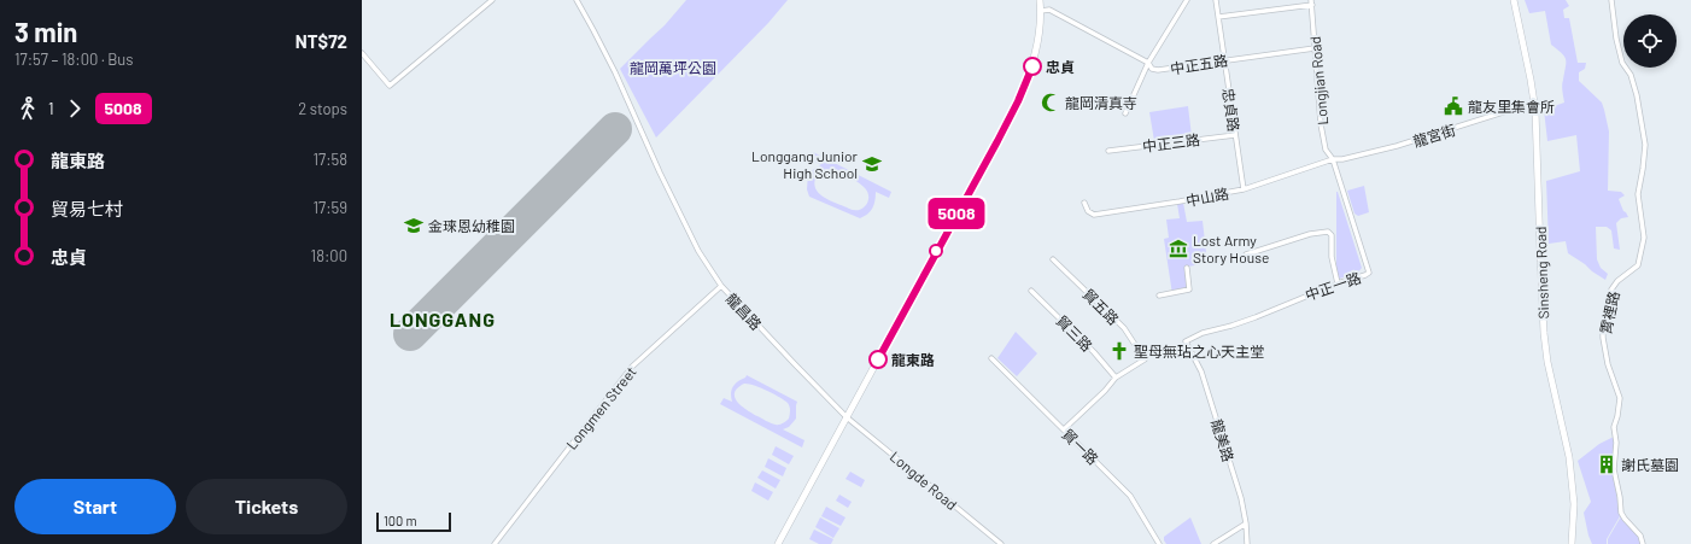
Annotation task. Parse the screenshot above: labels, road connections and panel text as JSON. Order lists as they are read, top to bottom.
{
  "streets": {
    "street": [
      "中正五路",
      "Longjian Road",
      "忠貞路",
      "龍宮街",
      "中正三路",
      "中山路",
      "Sinsheng Road",
      "中正一路",
      "貿五路",
      "龍昌路",
      "霄裡路",
      "貿三路",
      "Longmen Street",
      "龍美路",
      "貿一路",
      "Longde Road"
    ]
  },
  "crossings": [
    ["中正五路", "Longjian Road"],
    ["中正五路", "忠貞路"],
    ["Longjian Road", "龍宮街"],
    ["Longjian Road", "中山路"],
    ["Longjian Road", "中正一路"],
    ["忠貞路", "中正三路"],
    ["忠貞路", "中山路"],
    ["龍宮街", "中山路"],
    ["龍宮街", "Sinsheng Road"],
    ["龍宮街", "中正一路"],
    ["中山路", "中正一路"],
    ["中正一路", "龍美路"],
    ["貿五路", "貿三路"],
    ["龍昌路", "Longmen Street"],
    ["龍昌路", "Longde Road"]
  ],
  "districts": ["LONGGANG"],
  "parks": ["龍岡萬坪公園"],
  "places": {
    "other": ["忠貞", "龍東路"],
    "mosque": ["龍岡清真寺"],
    "public building": ["龍友里集會所"],
    "school or university": ["Longgang Junior High School", "金琜恩幼稚園"],
    "museum": ["Lost Army Story House"],
    "church": ["聖母無玷之心天主堂"],
    "building": ["謝氏墓園"]
  },
  "lines": ["bus line 5008"],
  "scale_bar": "100 m",
  "page": {
    "heading": ["3 min", "17:57 – 18:00 · Bus", "NT$72"],
    "on_map": "5008",
    "legs": ["1", "5008", "2 stops"],
    "list": [
      {
        "name": "龍東路",
        "value": "17:58"
      },
      {
        "name": "貿易七村",
        "value": "17:59"
      },
      {
        "name": "忠貞",
        "value": "18:00"
      }
    ],
    "buttons": ["Start", "Tickets"],
    "scale": "100 m"
  }
}
